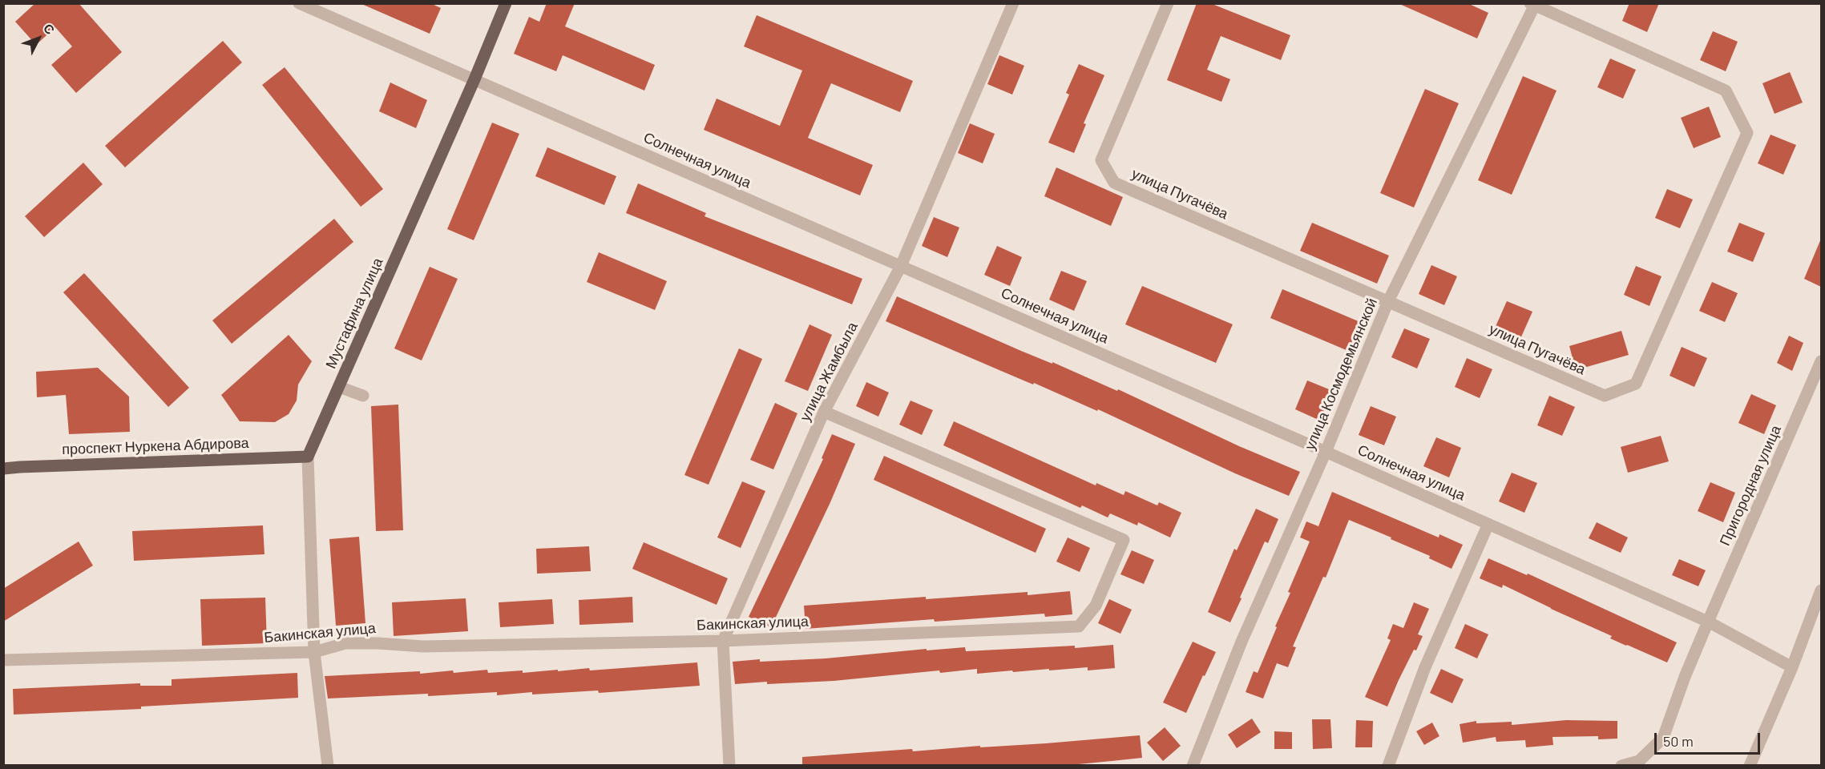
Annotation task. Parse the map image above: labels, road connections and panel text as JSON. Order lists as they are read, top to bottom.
{
  "streets": {
    "main road": ["Мустафина улица", "проспект Нуркена Абдирова"],
    "street": [
      "Солнечная улица",
      "улица Пугачёва",
      "улица Жамбыла",
      "улица Космодемьянской",
      "Пригородная улица",
      "Бакинская улица"
    ]
  },
  "crossings": [
    ["Солнечная улица", "Мустафина улица"],
    ["Солнечная улица", "улица Жамбыла"],
    ["Солнечная улица", "улица Космодемьянской"],
    ["Солнечная улица", "Пригородная улица"],
    ["улица Пугачёва", "улица Космодемьянской"],
    ["Мустафина улица", "проспект Нуркена Абдирова"],
    ["Мустафина улица", "Бакинская улица"],
    ["улица Жамбыла", "Бакинская улица"]
  ],
  "scale_bar": "50 m",
  "north": "top right"
}
